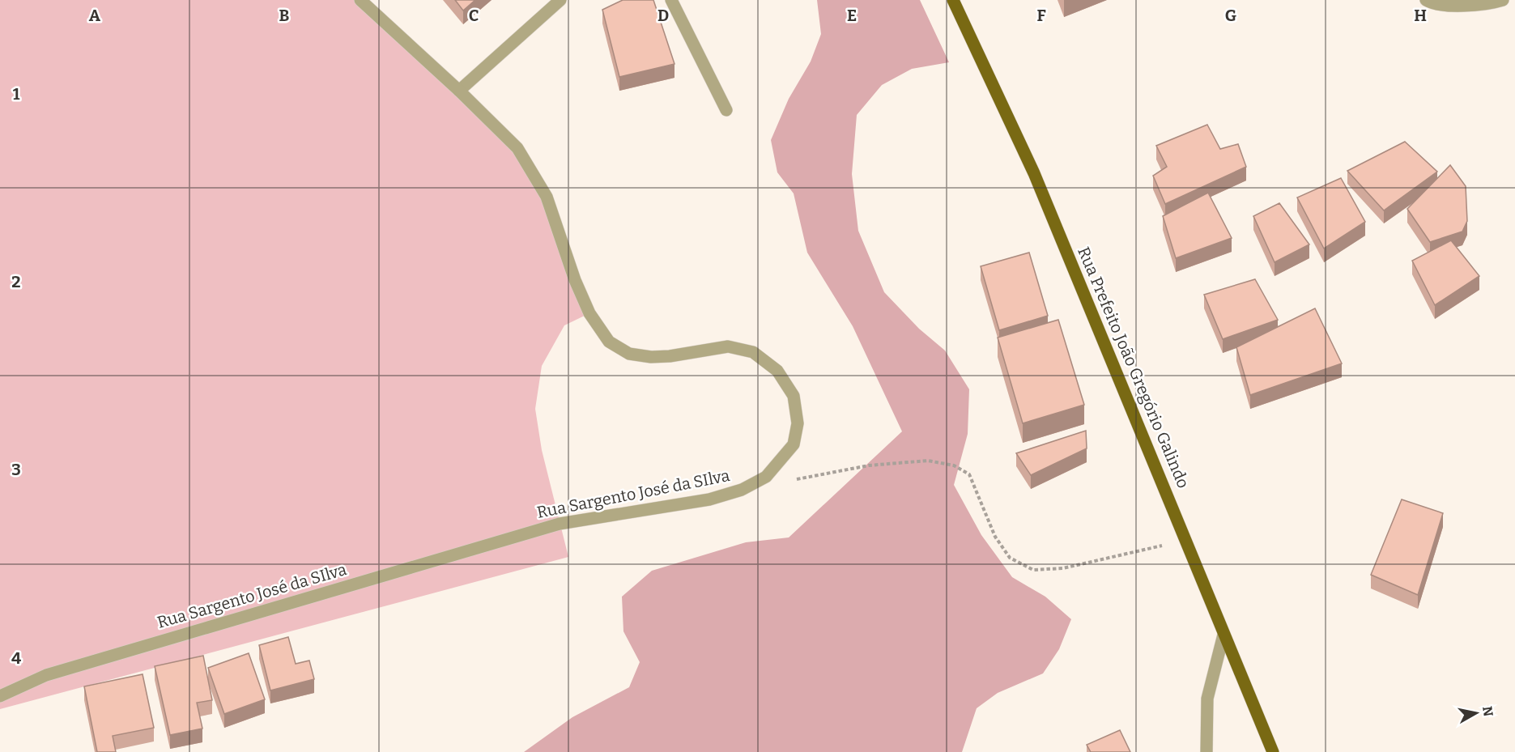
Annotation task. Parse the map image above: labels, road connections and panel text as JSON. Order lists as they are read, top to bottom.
{
  "streets": {
    "main road": ["Rua Prefeito João Gregório Galindo"],
    "street": ["Rua Sargento José da SIlva"]
  },
  "north": "right",
  "grid": {
    "columns": [
      "A",
      "B",
      "C",
      "D",
      "E",
      "F",
      "G",
      "H"
    ],
    "rows": [
      "1",
      "2",
      "3",
      "4"
    ]
  }
}
